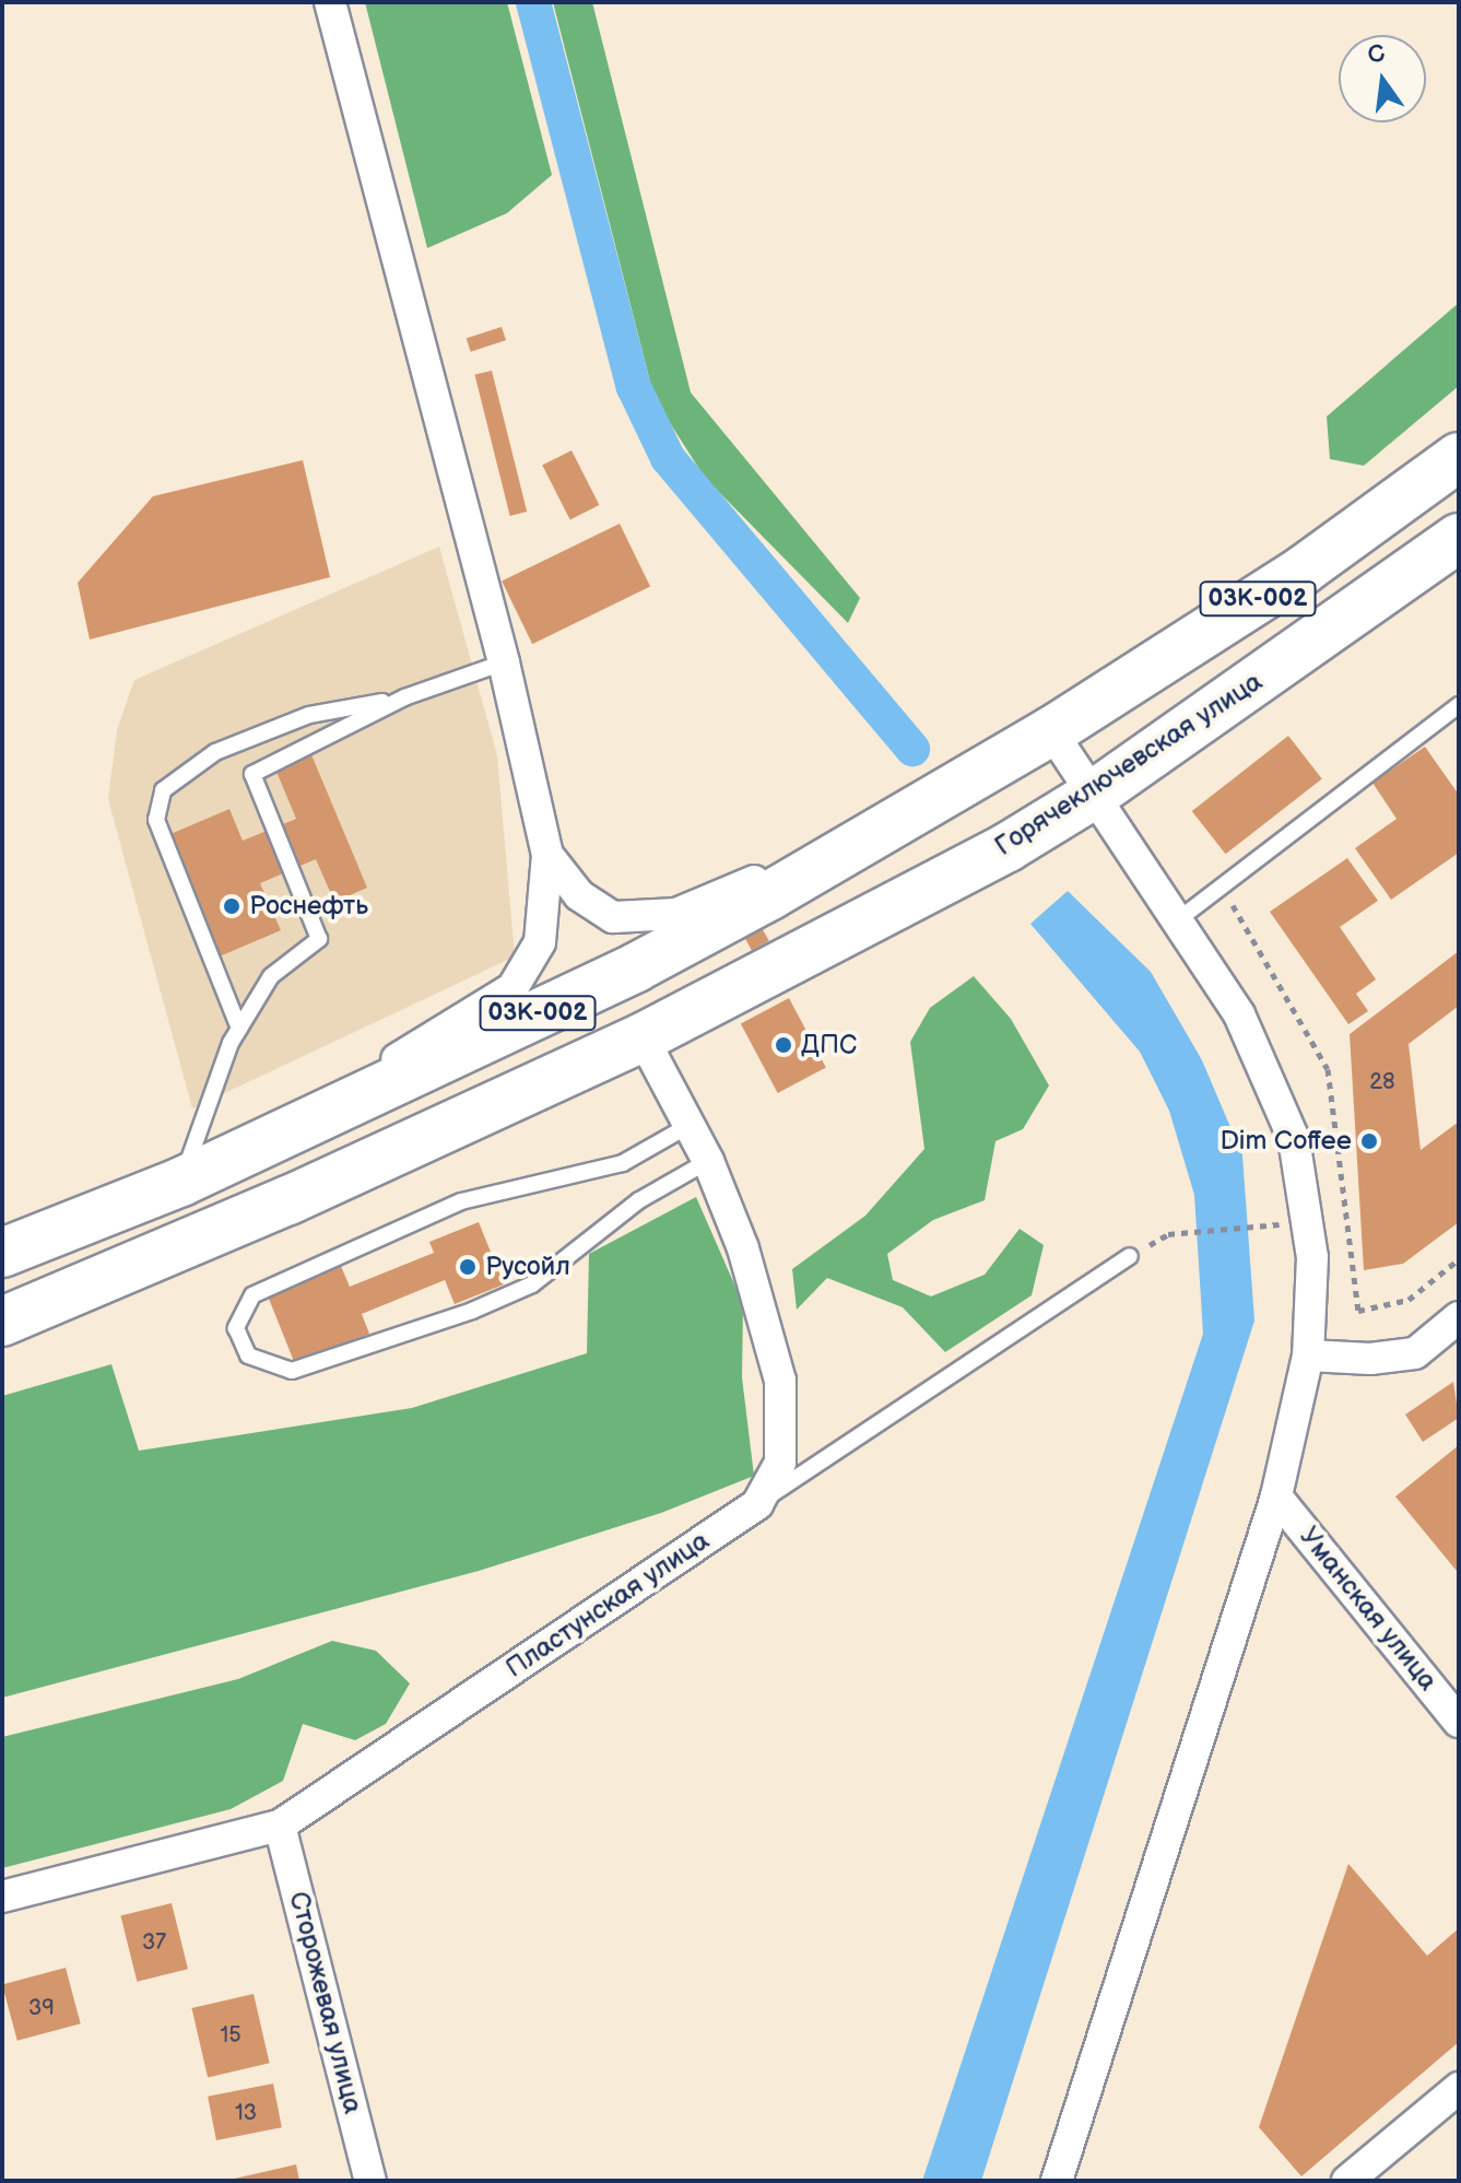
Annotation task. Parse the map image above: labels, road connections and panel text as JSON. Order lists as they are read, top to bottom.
{
  "streets": {
    "main road": ["03К-002", "Горячеключевская улица"],
    "street": ["Пластунская улица", "Уманская улица", "Сторожевая улица"]
  },
  "crossings": [
    ["03К-002", "Горячеключевская улица"],
    ["03К-002", "Пластунская улица"],
    ["Горячеключевская улица", "Пластунская улица"],
    ["Пластунская улица", "Сторожевая улица"]
  ],
  "places": [
    "Роснефть",
    "ДПС",
    "Dim Coffee",
    "Русойл"
  ],
  "house_numbers": [
    "28",
    "37",
    "39",
    "15",
    "13"
  ],
  "north": "top"
}
